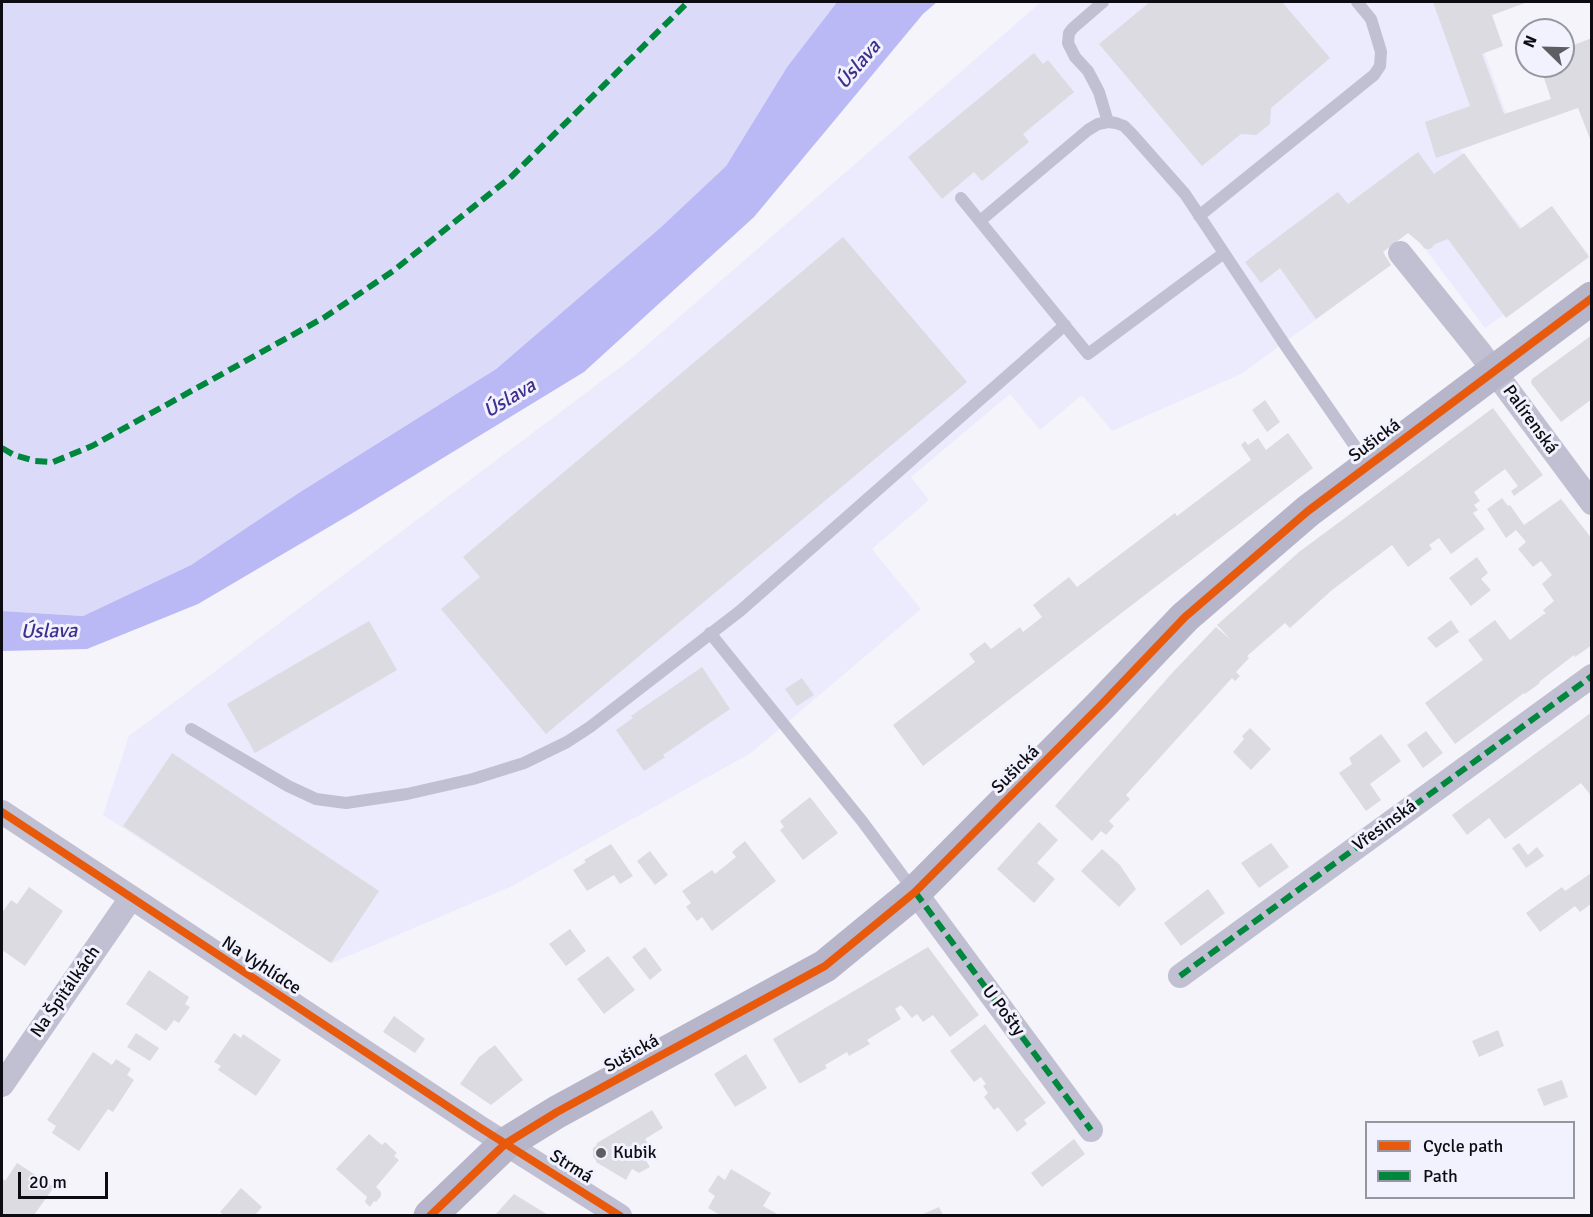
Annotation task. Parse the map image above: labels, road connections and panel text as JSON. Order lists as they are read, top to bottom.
{
  "streets": {
    "street": [
      "Palírenská",
      "Sušická",
      "Vřesinská",
      "Na Vyhlídce",
      "Na Špitálkách",
      "U Pošty",
      "Strmá"
    ]
  },
  "crossings": [
    ["Palírenská", "Sušická"],
    ["Sušická", "Na Vyhlídce"],
    ["Sušická", "U Pošty"],
    ["Sušická", "Strmá"],
    ["Na Vyhlídce", "Na Špitálkách"],
    ["Na Vyhlídce", "Strmá"]
  ],
  "water": ["Úslava"],
  "places": ["Kubik"],
  "legend": ["Cycle path", "Path"],
  "scale_bar": "20 m",
  "north": "top left"
}
